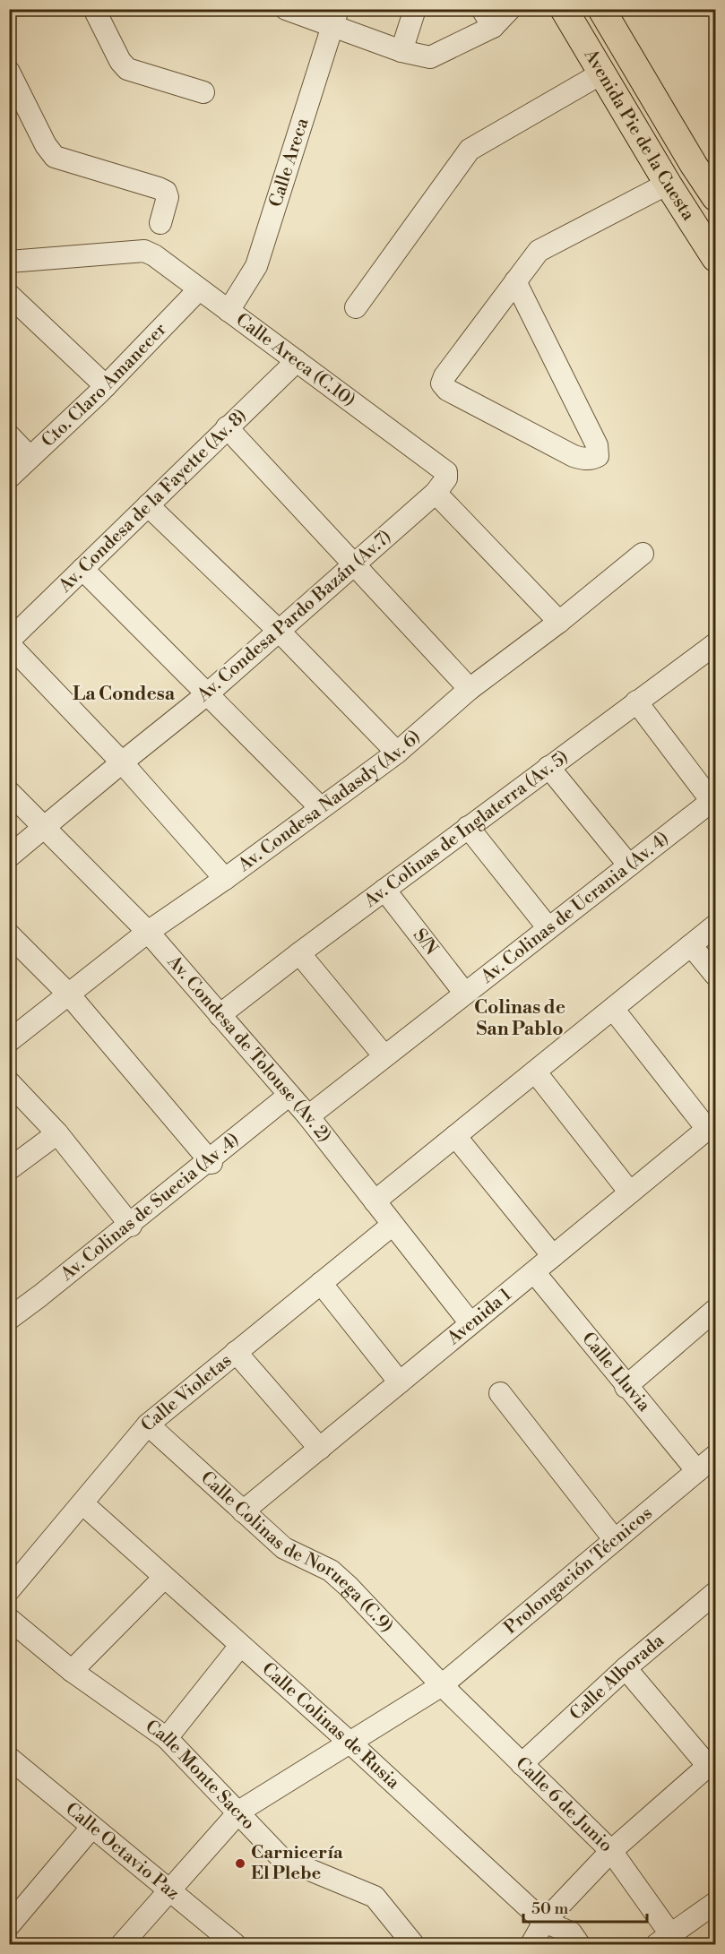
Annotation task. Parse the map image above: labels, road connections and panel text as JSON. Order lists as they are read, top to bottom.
{
  "streets": {
    "main road": ["Avenida Pie de la Cuesta"],
    "street": [
      "Calle Areca",
      "Calle Areca (C.10)",
      "Cto. Claro Amanecer",
      "Av. Condesa de la Fayette (Av. 8)",
      "Av. Condesa Pardo Bazán (Av.7)",
      "Av. Condesa Nadasdy (Av. 6)",
      "Av. Colinas de Inglaterra (Av. 5)",
      "Av. Colinas de Ucrania (Av. 4)",
      "S/N",
      "Av. Condesa de Tolouse (Av. 2)",
      "Av. Colinas de Suecia (Av .4)",
      "Avenida 1",
      "Calle Lluvia",
      "Calle Violetas",
      "Calle Colinas de Noruega (C.9)",
      "Prolongación Técnicos",
      "Calle Alborada",
      "Calle Colinas de Rusia",
      "Calle Monte Sacro",
      "Calle 6 de Junio",
      "Calle Octavio Paz"
    ]
  },
  "crossings": [
    ["Calle Areca", "Calle Areca (C.10)"],
    ["Calle Areca (C.10)", "Cto. Claro Amanecer"],
    ["Calle Areca (C.10)", "Av. Condesa de la Fayette (Av. 8)"],
    ["Calle Areca (C.10)", "Av. Condesa Pardo Bazán (Av.7)"],
    ["Av. Condesa Pardo Bazán (Av.7)", "Av. Condesa de Tolouse (Av. 2)"],
    ["Av. Condesa Nadasdy (Av. 6)", "Av. Condesa de Tolouse (Av. 2)"],
    ["Av. Colinas de Inglaterra (Av. 5)", "S/N"],
    ["Av. Colinas de Inglaterra (Av. 5)", "Av. Condesa de Tolouse (Av. 2)"],
    ["Av. Colinas de Ucrania (Av. 4)", "S/N"],
    ["Av. Colinas de Ucrania (Av. 4)", "Av. Condesa de Tolouse (Av. 2)"],
    ["Av. Condesa de Tolouse (Av. 2)", "Av. Colinas de Suecia (Av .4)"],
    ["Av. Condesa de Tolouse (Av. 2)", "Avenida 1"],
    ["Av. Condesa de Tolouse (Av. 2)", "Calle Violetas"],
    ["Avenida 1", "Calle Lluvia"],
    ["Avenida 1", "Calle Colinas de Noruega (C.9)"],
    ["Calle Lluvia", "Prolongación Técnicos"],
    ["Calle Violetas", "Calle Colinas de Noruega (C.9)"],
    ["Calle Violetas", "Calle Colinas de Rusia"],
    ["Calle Colinas de Noruega (C.9)", "Prolongación Técnicos"],
    ["Calle Colinas de Noruega (C.9)", "Calle 6 de Junio"],
    ["Prolongación Técnicos", "Calle Colinas de Rusia"],
    ["Prolongación Técnicos", "Calle Monte Sacro"],
    ["Prolongación Técnicos", "Calle 6 de Junio"],
    ["Prolongación Técnicos", "Calle Octavio Paz"],
    ["Calle Alborada", "Calle 6 de Junio"]
  ],
  "districts": ["La Condesa", "Colinas de San Pablo"],
  "places": ["Carnicería El Plebe"],
  "scale_bar": "50 m"
}
